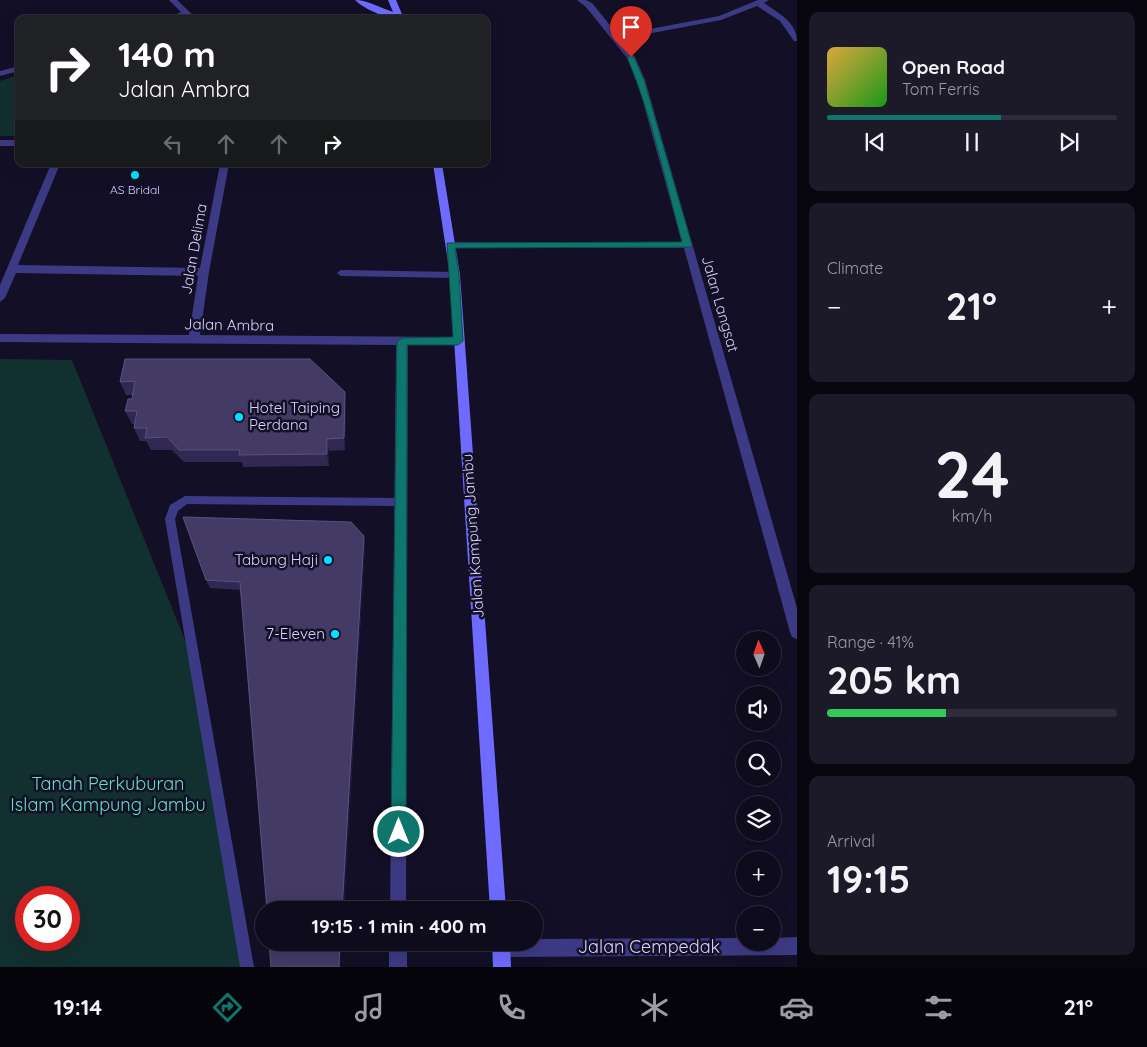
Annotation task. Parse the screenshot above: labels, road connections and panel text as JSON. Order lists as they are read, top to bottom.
{
  "streets": {
    "main road": ["Jalan Kampung Jambu"],
    "street": [
      "Jalan Delima",
      "Jalan Langsat",
      "Jalan Ambra",
      "Jalan Cempedak"
    ]
  },
  "crossings": [
    ["Jalan Delima", "Jalan Ambra"],
    ["Jalan Ambra", "Jalan Kampung Jambu"]
  ],
  "parks": ["Tanah Perkuburan Islam Kampung Jambu"],
  "places": [
    "AS Bridal",
    "Hotel Taiping Perdana",
    "Tabung Haji",
    "7-Eleven"
  ],
  "north": "top",
  "page": {
    "turn": ["140 m", "Jalan Ambra"],
    "song": ["Open Road", "Tom Ferris"],
    "tile": [
      "Climate",
      ["24", "km/h"],
      ["Range · 41%", "205 km"],
      ["Arrival", "19:15"]
    ],
    "heat": ["−", "21°", "+"],
    "map_buttons": ["+", "−"],
    "limit": "30",
    "trip": "19:15 · 1 min · 400 m",
    "tabs": ["19:14", "21°"]
  }
}
